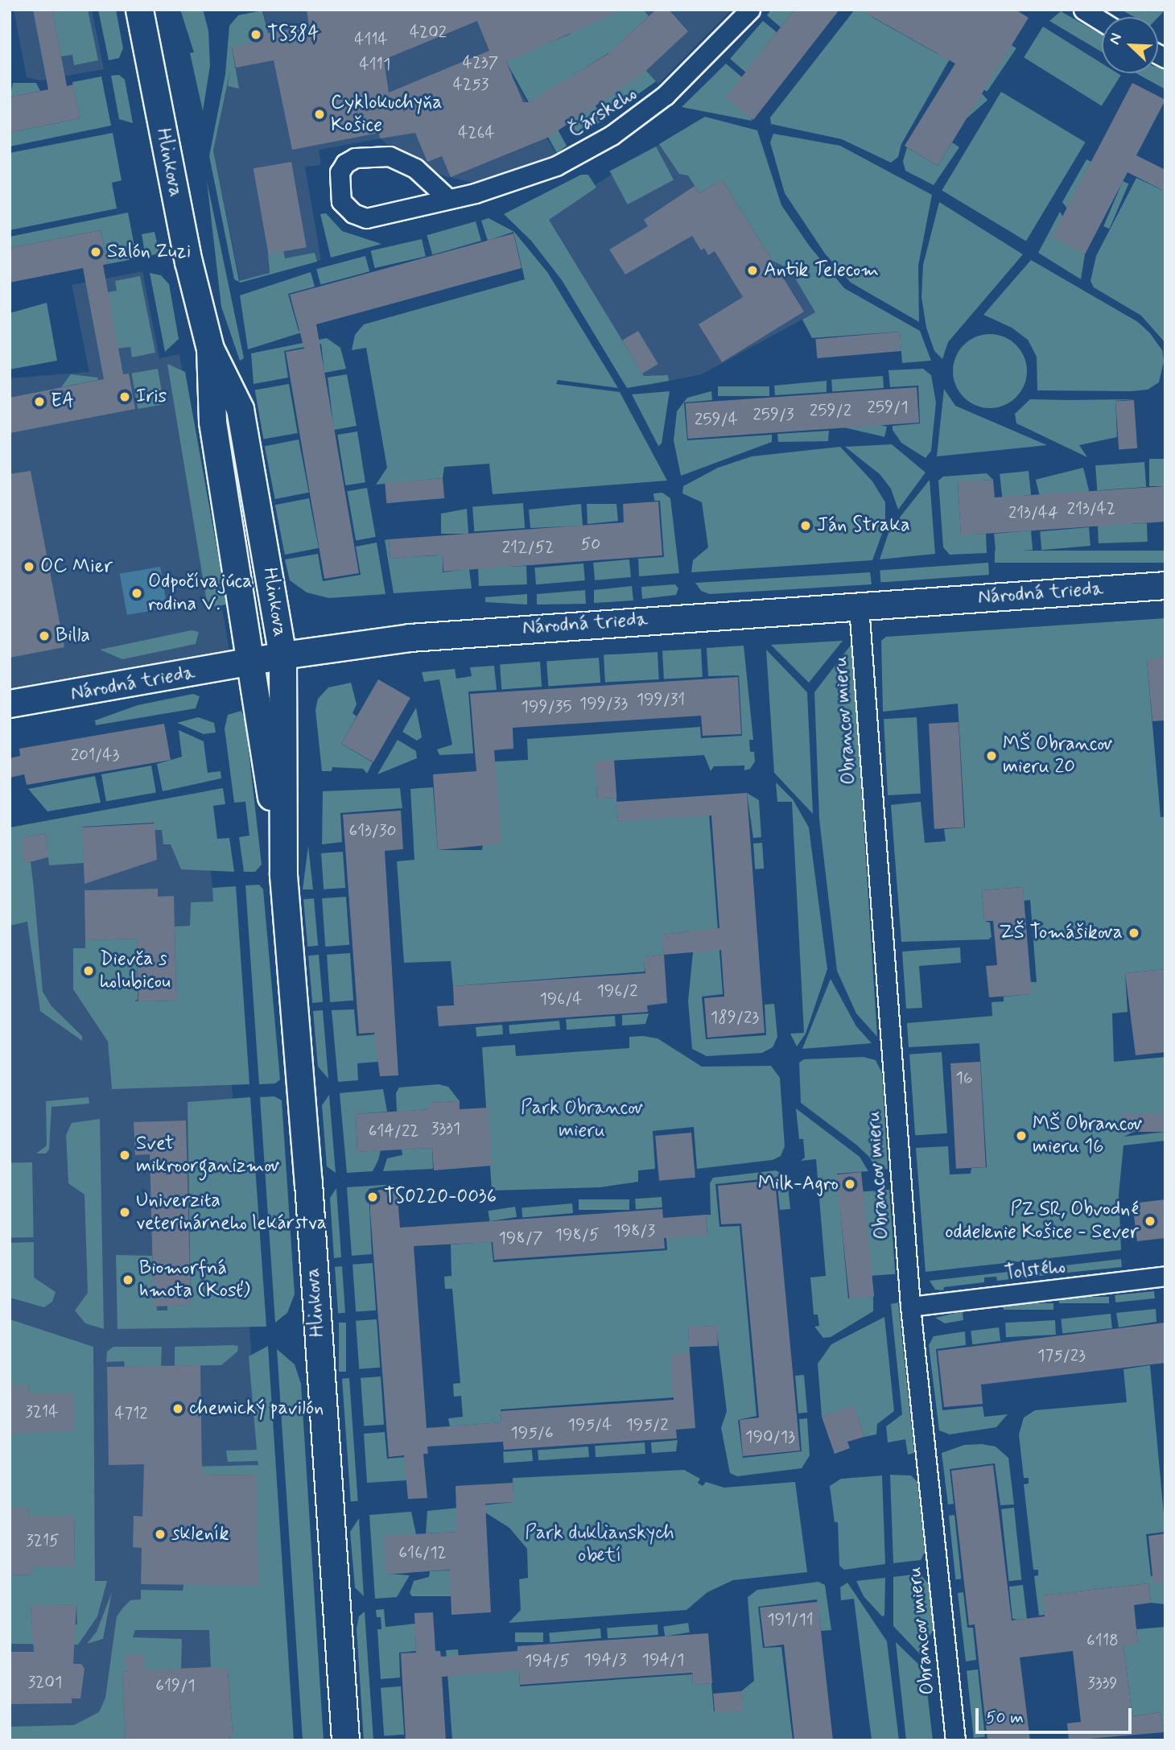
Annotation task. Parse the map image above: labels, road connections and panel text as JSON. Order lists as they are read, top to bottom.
{
  "streets": {
    "main road": ["Hlinkova", "Národná trieda"],
    "street": ["Čárskeho", "Obrancov mieru", "Tolstého"]
  },
  "crossings": [
    ["Hlinkova", "Národná trieda"],
    ["Národná trieda", "Obrancov mieru"],
    ["Obrancov mieru", "Tolstého"]
  ],
  "parks": ["Park Obrancov mieru", "Park duklianskych obetí"],
  "places": [
    "TS384",
    "Cyklokuchyňa Košice",
    "Salón Zuzi",
    "Antik Telecom",
    "Iris",
    "EA",
    "Ján Straka",
    "OC Mier",
    "Odpočívajúca rodina V.",
    "Billa",
    "MŠ Obrancov mieru 20",
    "ZŠ Tomášikova",
    "Dievča s holubicou",
    "MŠ Obrancov mieru 16",
    "Svet mikroorganizmov",
    "Milk-Agro",
    "TS0220-0036",
    "Univerzita veterinárneho lekárstva",
    "PZ SR, Obvodné oddelenie Košice - Sever",
    "Biomorfná hmota (Kosť)",
    "chemický pavilón",
    "skleník"
  ],
  "house_numbers": [
    "4202",
    "4114",
    "4237",
    "4111",
    "4253",
    "4264",
    "259/1",
    "259/2",
    "259/3",
    "259/4",
    "213/42",
    "213/44",
    "50",
    "212/52",
    "199/31",
    "199/33",
    "199/35",
    "201/43",
    "613/30",
    "196/2",
    "196/4",
    "189/23",
    "16",
    "3331",
    "614/22",
    "198/3",
    "198/5",
    "198/7",
    "175/23",
    "3214",
    "4712",
    "195/4",
    "195/2",
    "195/6",
    "190/13",
    "3215",
    "616/12",
    "191/11",
    "6118",
    "194/3",
    "194/1",
    "194/5",
    "3201",
    "3339",
    "619/1"
  ],
  "scale_bar": "50 m",
  "north": "top left"
}
